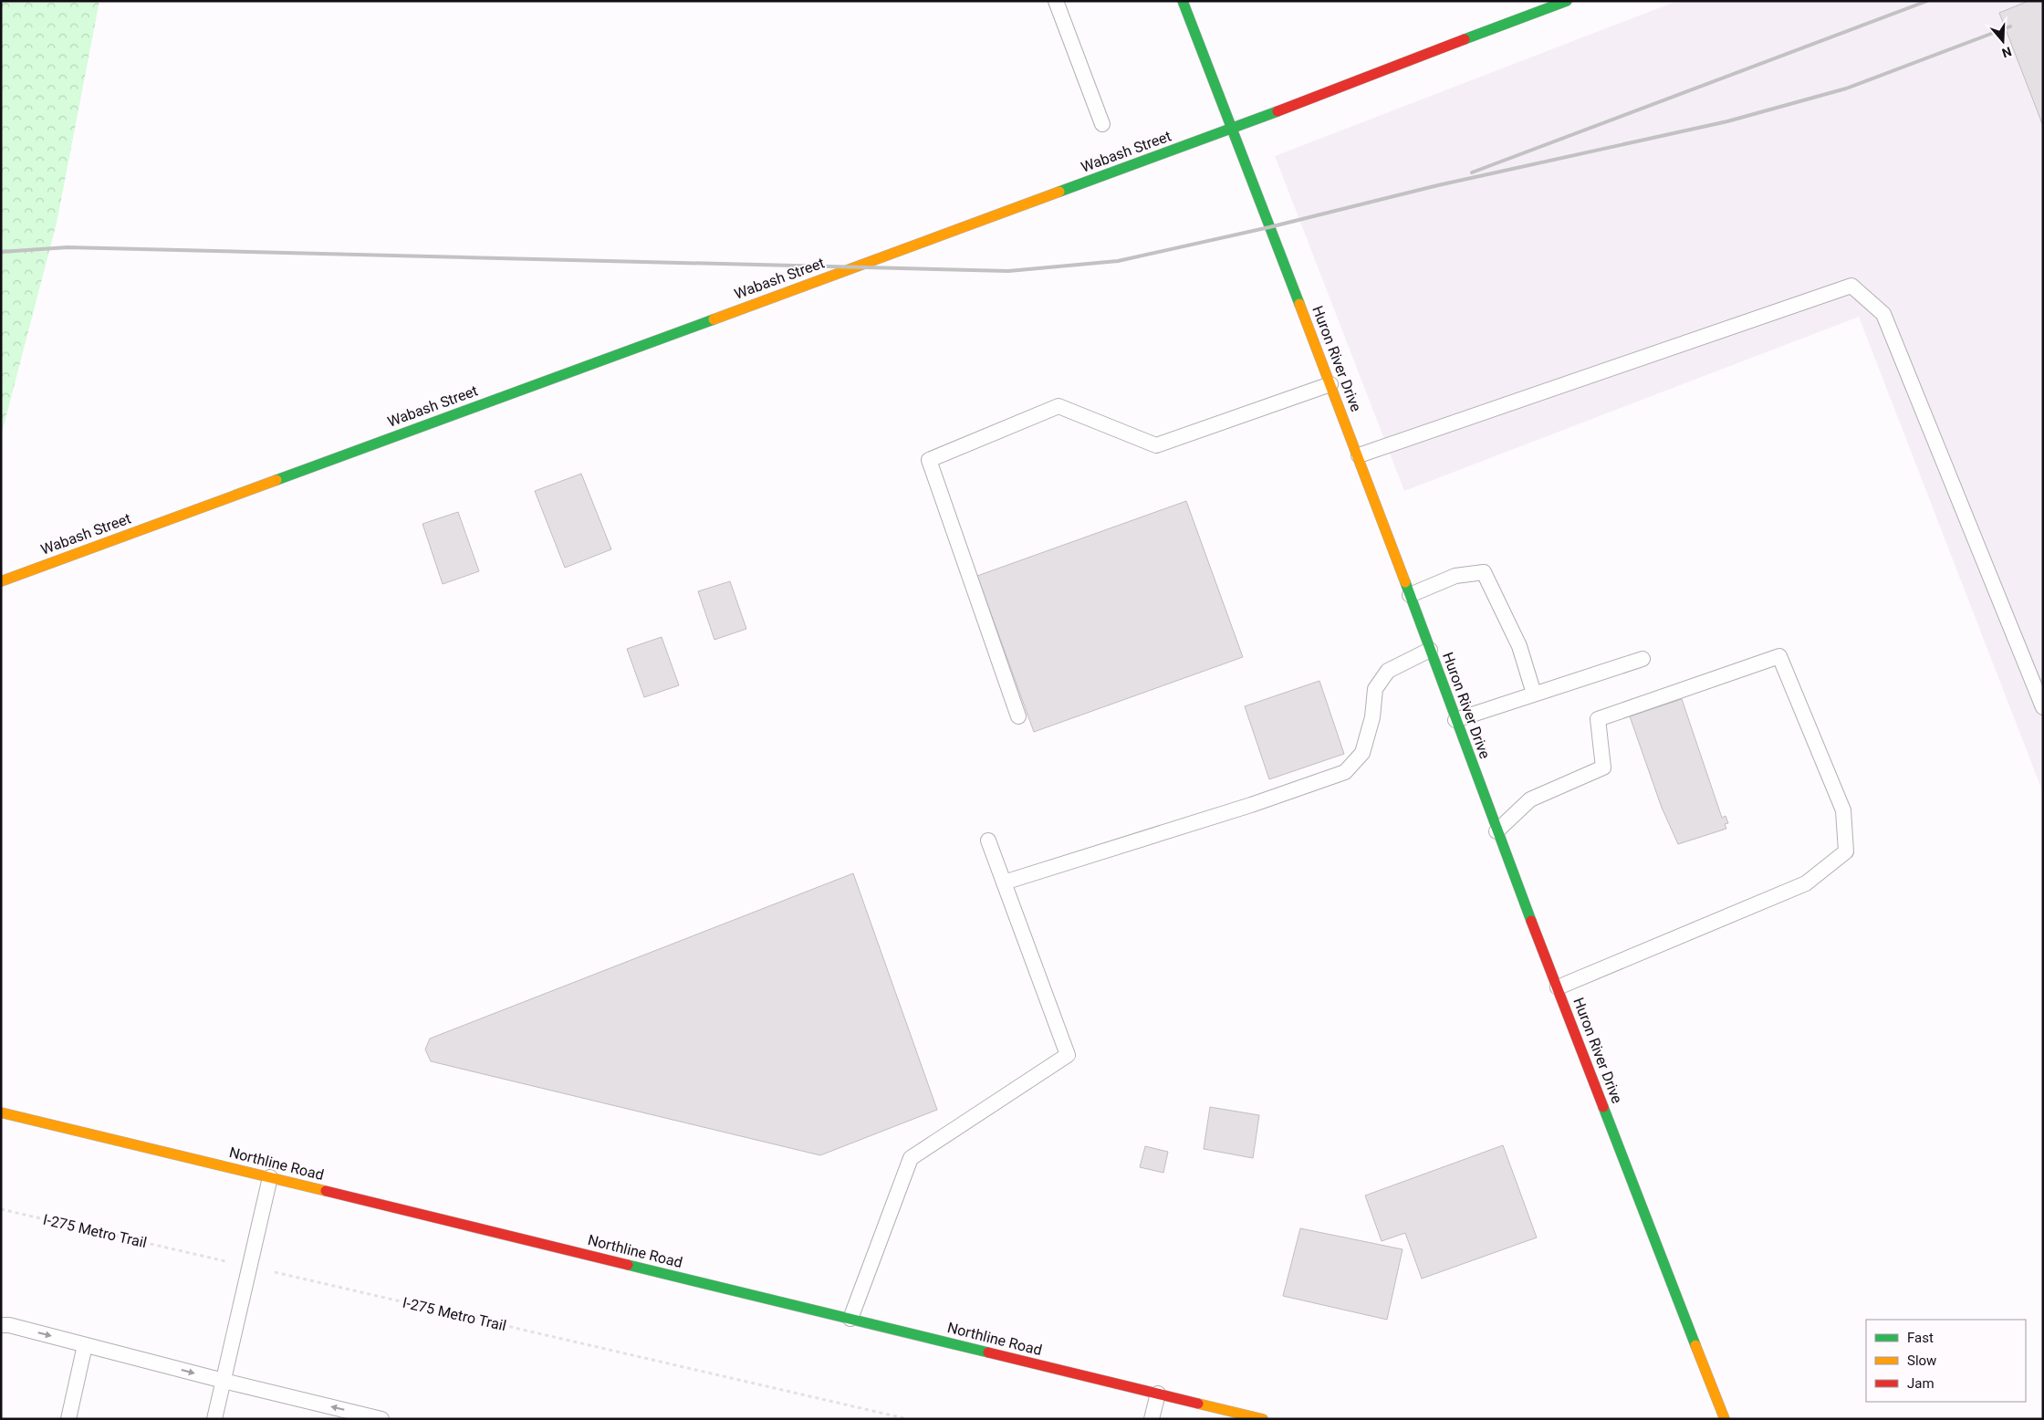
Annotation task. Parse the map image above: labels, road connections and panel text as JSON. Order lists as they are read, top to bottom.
{
  "streets": {
    "street": ["Wabash Street", "Huron River Drive", "Northline Road"],
    "path": ["I-275 Metro Trail"]
  },
  "crossings": [
    ["Wabash Street", "Huron River Drive"]
  ],
  "legend": ["Fast", "Slow", "Jam"],
  "north": "bottom"
}
